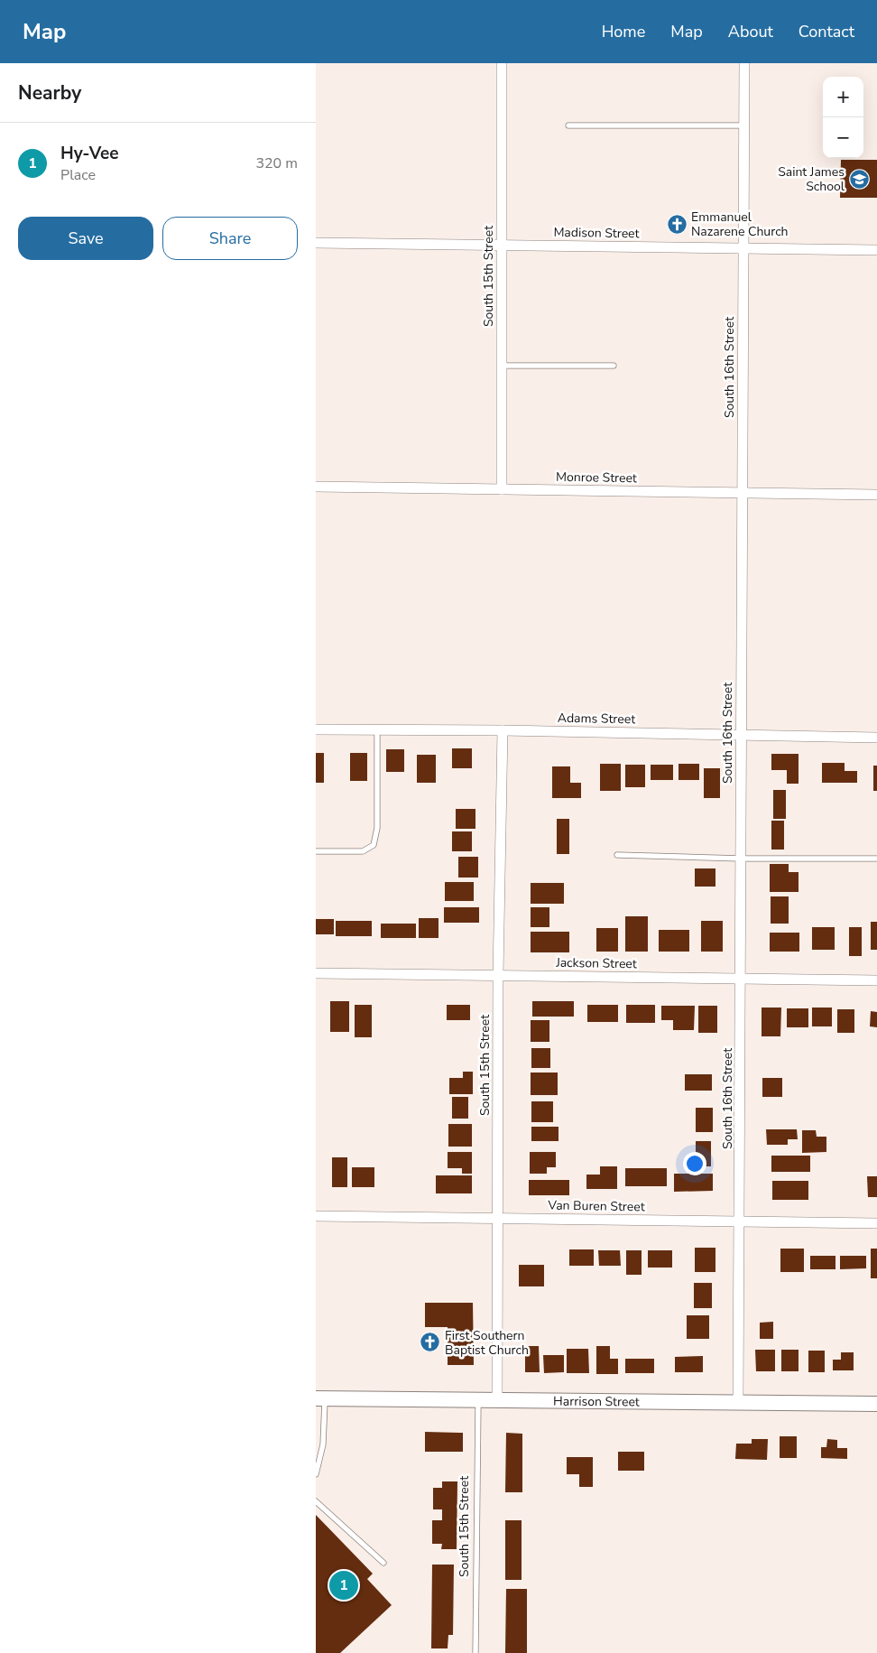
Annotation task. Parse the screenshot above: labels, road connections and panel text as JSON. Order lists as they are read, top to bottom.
{
  "streets": {
    "street": [
      "Madison Street",
      "South 15th Street",
      "South 16th Street",
      "Monroe Street",
      "Adams Street",
      "Jackson Street",
      "Van Buren Street",
      "Harrison Street"
    ]
  },
  "crossings": [
    ["Madison Street", "South 15th Street"],
    ["Madison Street", "South 16th Street"],
    ["South 15th Street", "Monroe Street"],
    ["South 15th Street", "Adams Street"],
    ["South 15th Street", "Jackson Street"],
    ["South 15th Street", "Van Buren Street"],
    ["South 15th Street", "Harrison Street"],
    ["South 16th Street", "Monroe Street"],
    ["South 16th Street", "Adams Street"],
    ["South 16th Street", "Jackson Street"],
    ["South 16th Street", "Van Buren Street"],
    ["South 16th Street", "Harrison Street"]
  ],
  "places": {
    "school or university": ["Saint James School"],
    "church": ["Emmanuel Nazarene Church", "First Southern Baptist Church"]
  },
  "page": {
    "header": "Map",
    "nav": [
      "Home",
      "Map",
      "About",
      "Contact"
    ],
    "heading": "Nearby",
    "map_buttons": ["+", "−"],
    "list": [
      {
        "mark": "1",
        "name": "Hy-Vee",
        "note": "Place",
        "value": "320 m"
      }
    ],
    "buttons": ["Save", "Share"],
    "pins": "1"
  }
}
